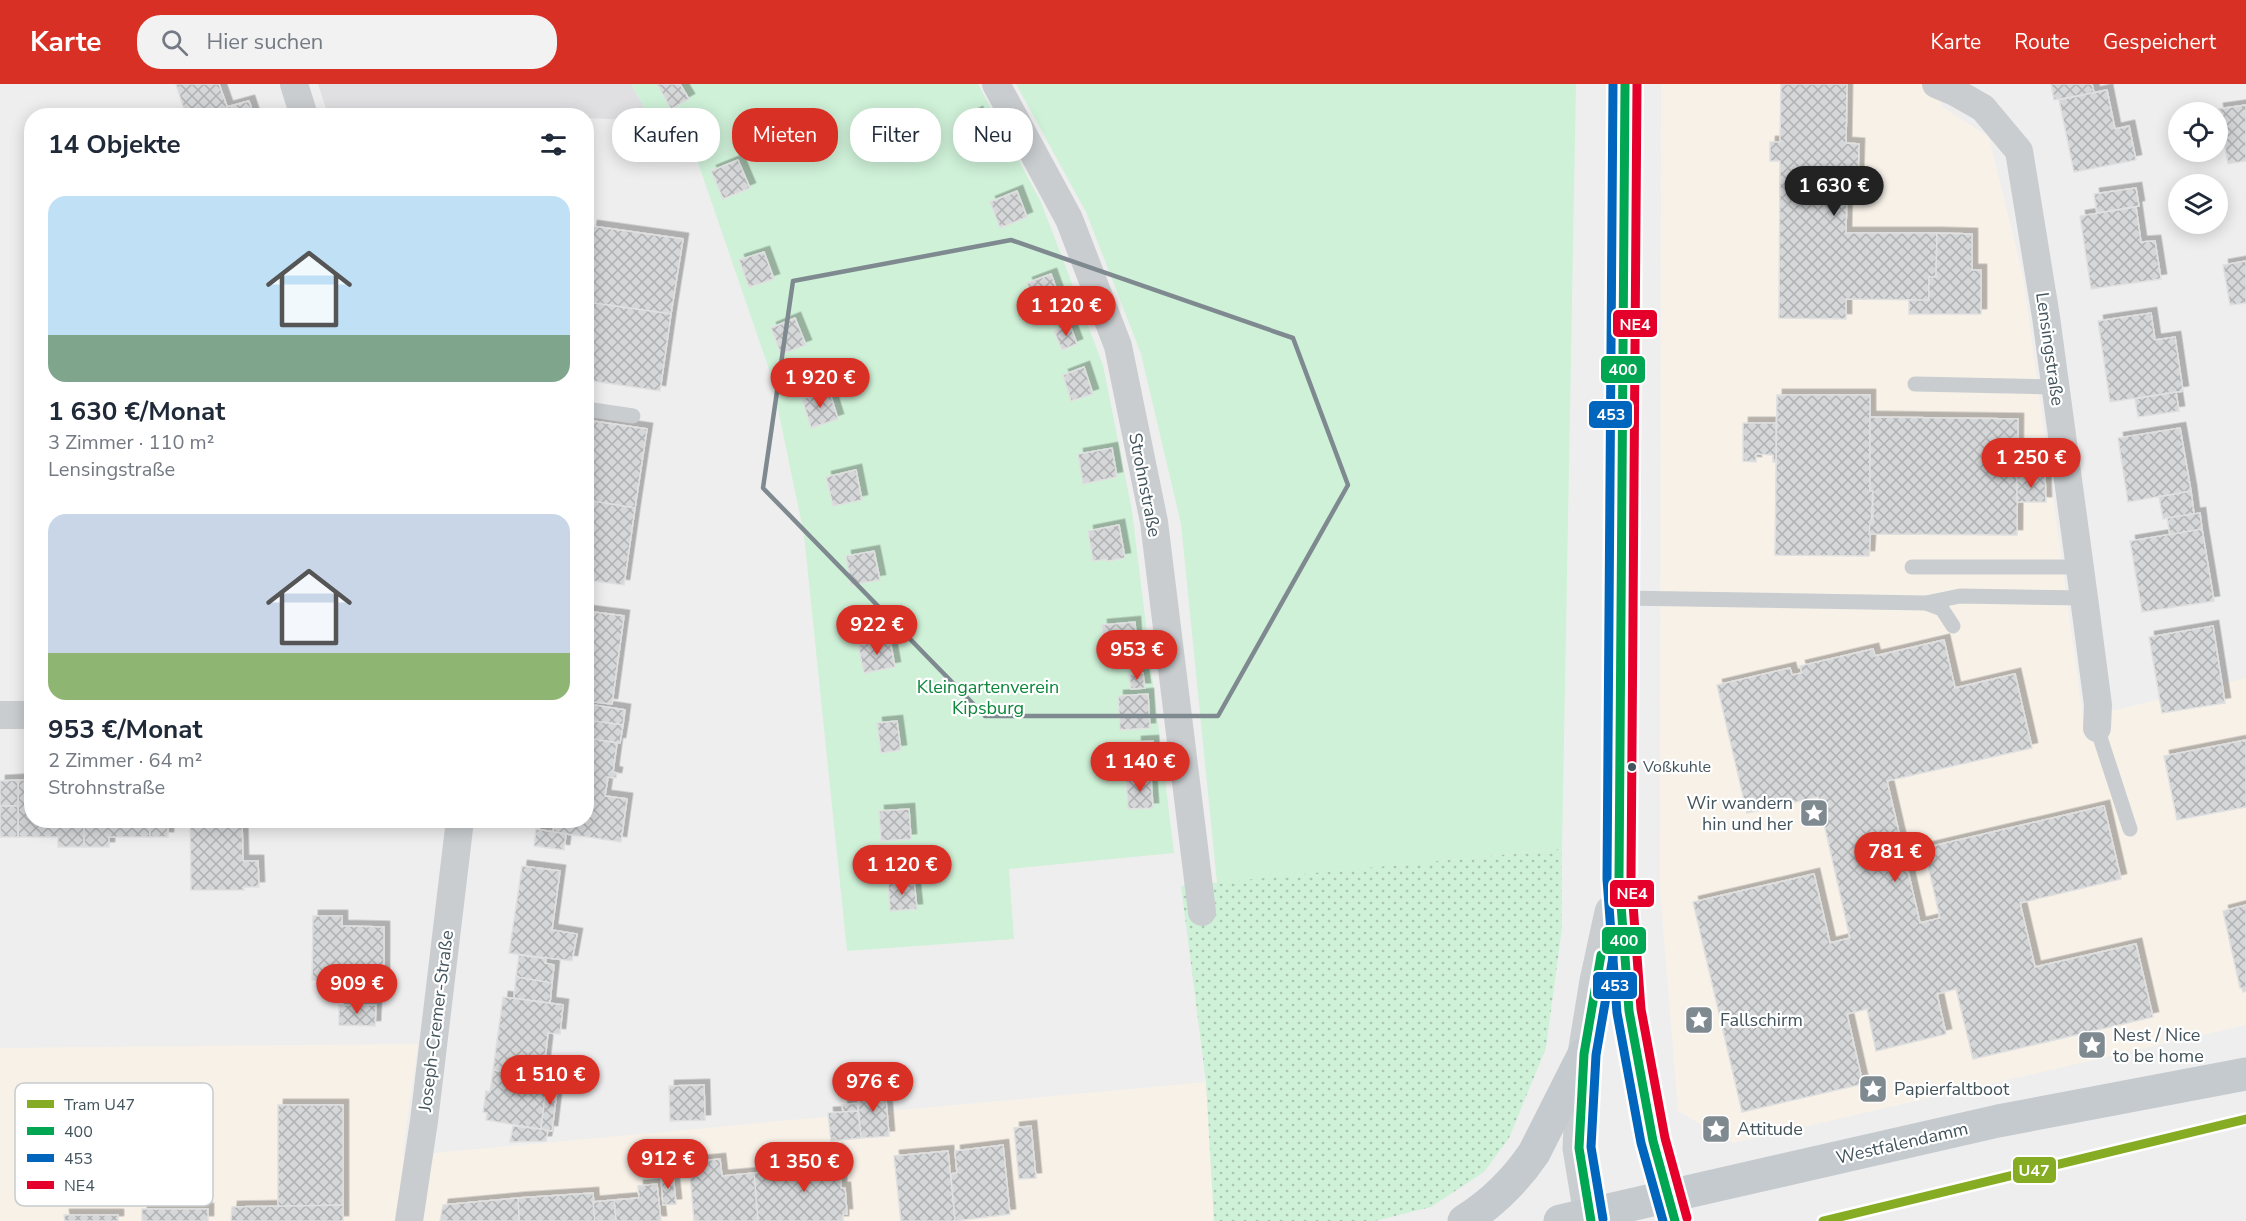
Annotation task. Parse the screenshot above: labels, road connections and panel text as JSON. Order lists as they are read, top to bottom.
{
  "streets": {
    "main road": ["Westfalendamm"],
    "street": ["Lensingstraße", "Strohnstraße", "Joseph-Cremer-Straße"]
  },
  "parks": ["Kleingartenverein Kipsburg"],
  "places": {
    "other": ["Voßkuhle"],
    "place": [
      "Wir wandern hin und her",
      "Fallschirm",
      "Nest / Nice to be home",
      "Papierfaltboot",
      "Attitude"
    ]
  },
  "lines": [
    "transit line 400",
    "transit line 453",
    "transit line NE4",
    "tram line U47"
  ],
  "legend": [
    "Tram U47",
    "400",
    "453",
    "NE4"
  ],
  "page": {
    "header": "Karte",
    "search": "Hier suchen",
    "nav": ["Karte", "Route", "Gespeichert"],
    "chip": [
      "Kaufen",
      "Mieten",
      "Filter",
      "Neu"
    ],
    "heading": "14 Objekte",
    "price": [
      "1 630 €",
      "1 120 €",
      "1 920 €",
      "1 250 €",
      "922 €",
      "953 €",
      "1 140 €",
      "781 €",
      "1 120 €",
      "909 €",
      "1 510 €",
      "976 €",
      "912 €",
      "1 350 €"
    ],
    "list": [
      {
        "name": "1 630 €/Monat",
        "note": "3 Zimmer · 110 m² · Lensingstraße"
      },
      {
        "name": "953 €/Monat",
        "note": "2 Zimmer · 64 m² · Strohnstraße"
      }
    ]
  }
}
